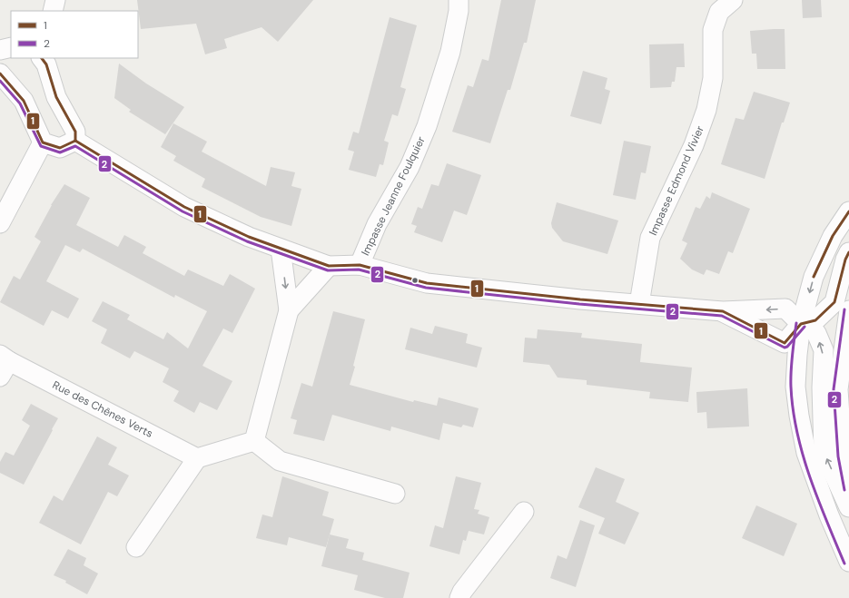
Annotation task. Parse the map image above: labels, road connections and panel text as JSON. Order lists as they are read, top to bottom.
{
  "streets": {
    "street": ["Impasse Edmond Vivier", "Impasse Jeanne Foulquier", "Rue des Chênes Verts"]
  },
  "lines": ["transit line 1", "transit line 2"],
  "legend": ["1", "2"]
}
